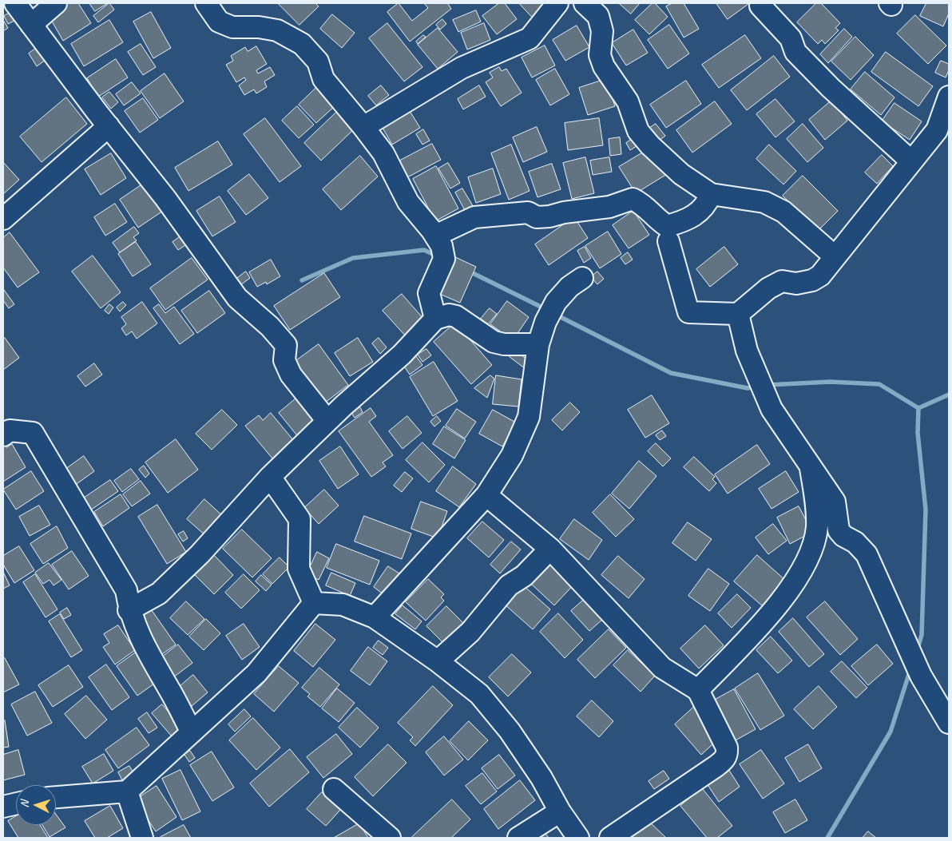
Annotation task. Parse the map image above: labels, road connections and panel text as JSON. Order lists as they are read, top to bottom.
{
  "north": "left"
}
